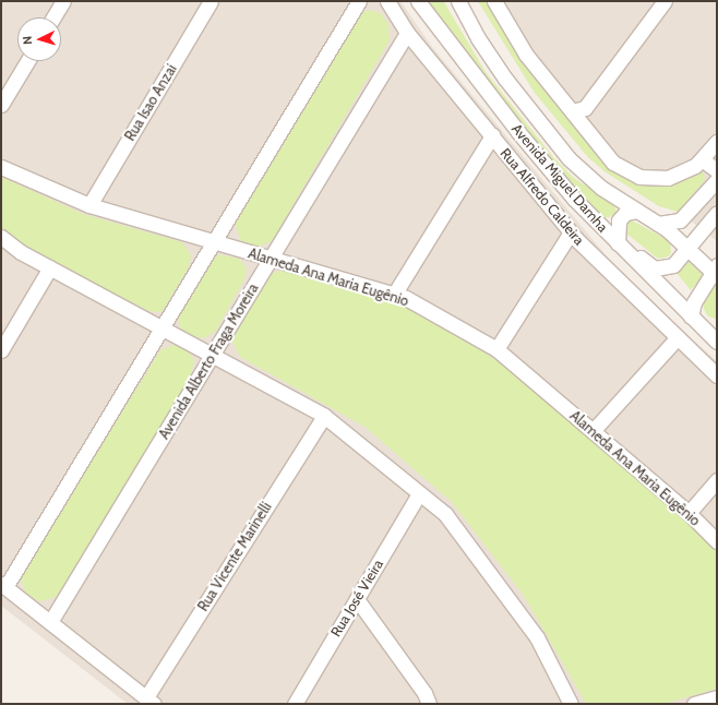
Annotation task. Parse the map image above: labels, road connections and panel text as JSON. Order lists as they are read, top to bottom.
{
  "streets": {
    "street": [
      "Rua Isao Anzai",
      "Avenida Miguel Damha",
      "Rua Alfredo Caldeira",
      "Alameda Ana Maria Eugênio",
      "Avenida Alberto Fraga Moreira",
      "Rua Vicente Marinelli",
      "Rua José Vieira"
    ]
  },
  "crossings": [
    ["Rua Isao Anzai", "Alameda Ana Maria Eugênio"],
    ["Rua Alfredo Caldeira", "Avenida Alberto Fraga Moreira"],
    ["Alameda Ana Maria Eugênio", "Avenida Alberto Fraga Moreira"]
  ],
  "north": "left"
}
